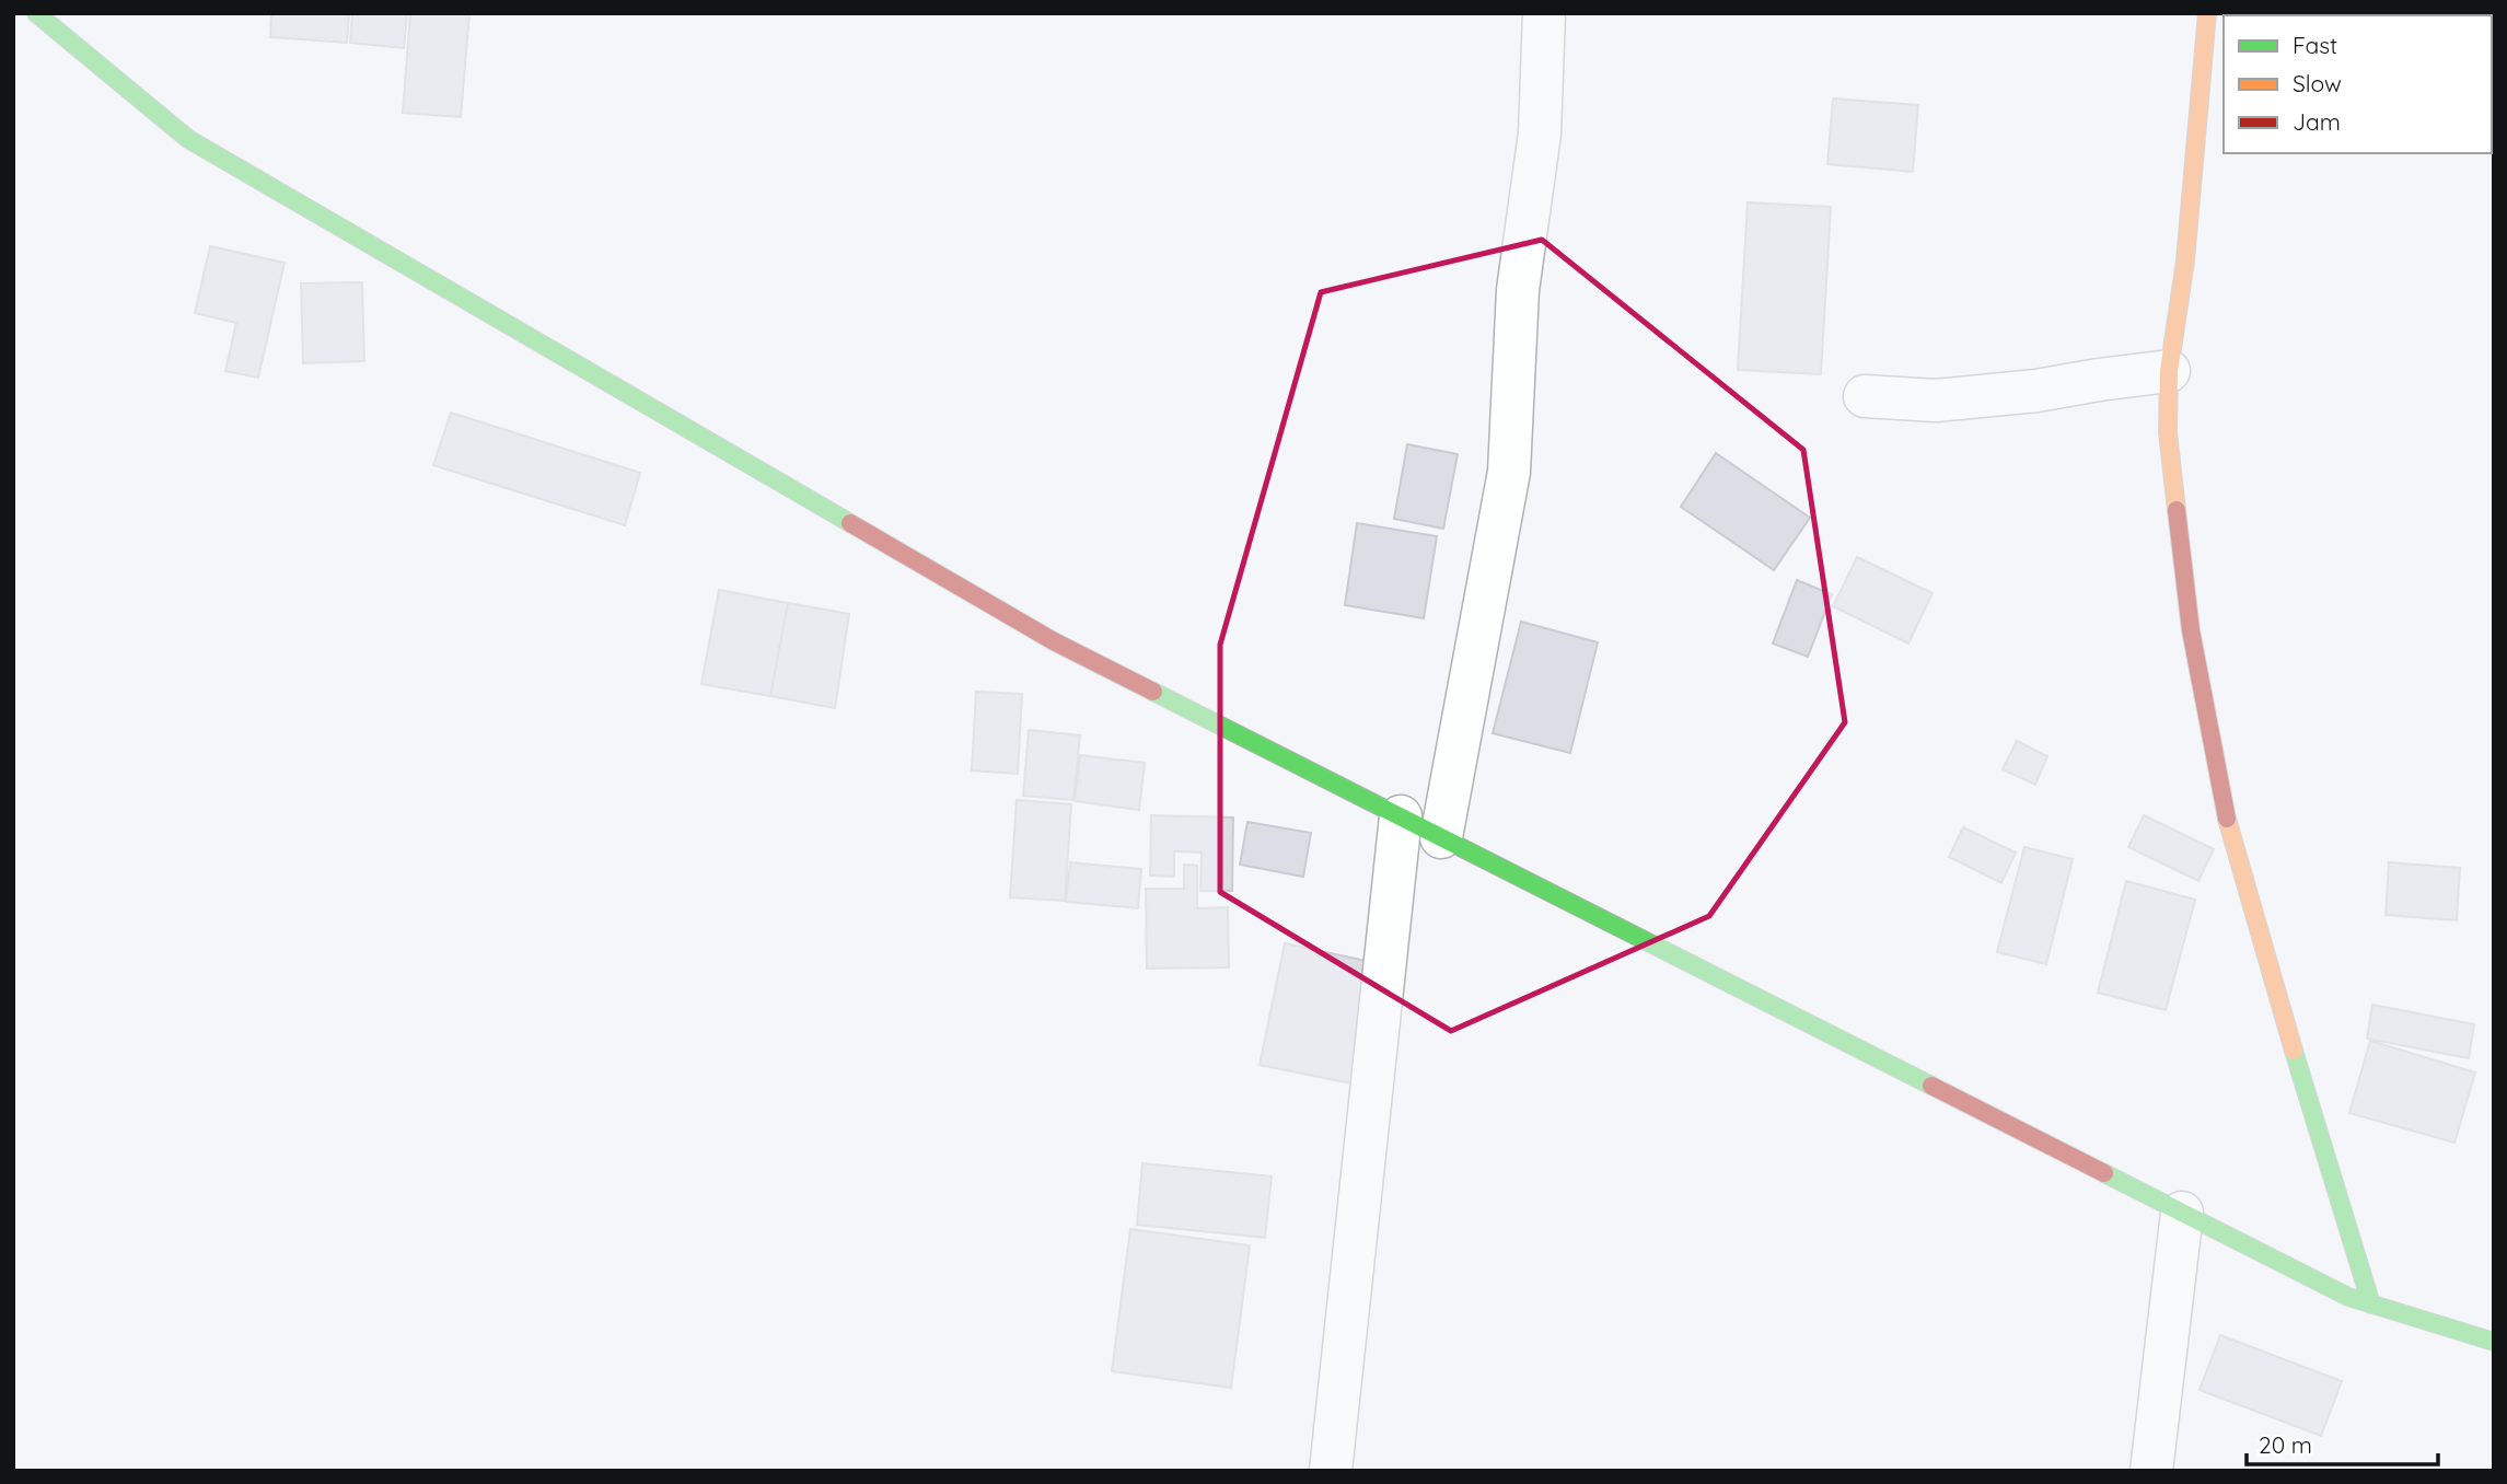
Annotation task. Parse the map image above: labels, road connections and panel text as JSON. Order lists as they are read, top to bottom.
{
  "legend": ["Fast", "Slow", "Jam"],
  "scale_bar": "20 m"
}
